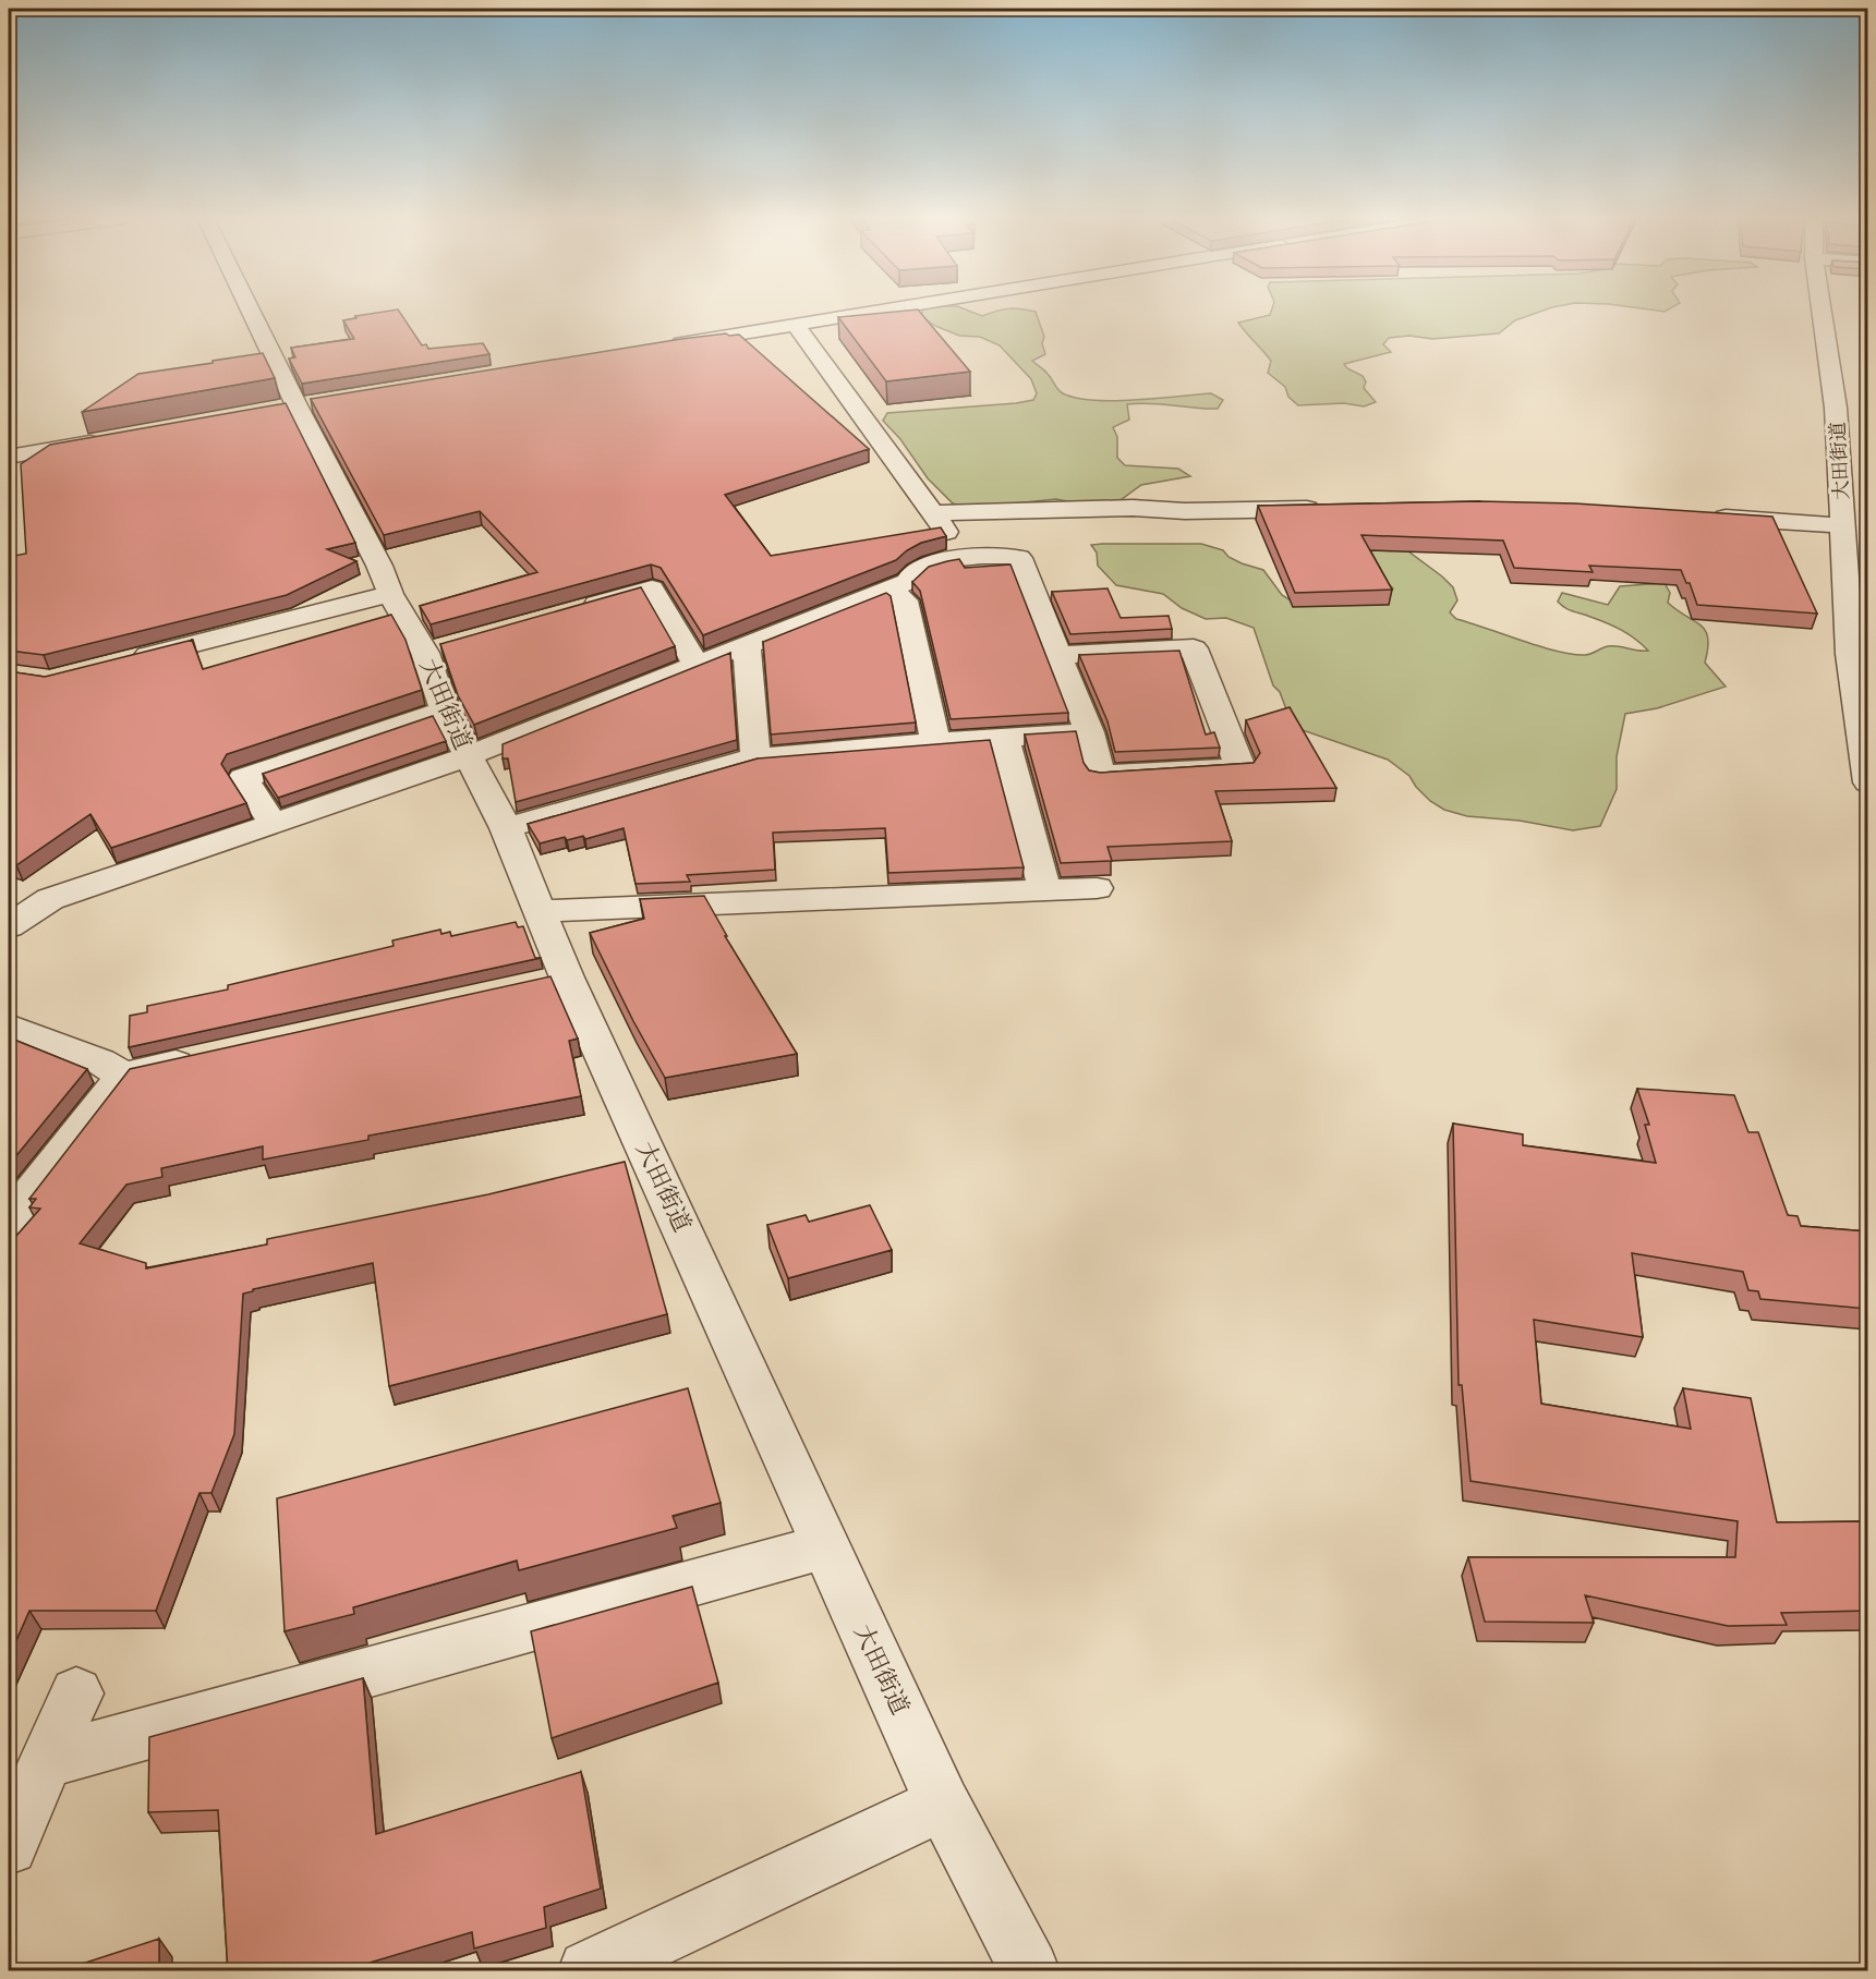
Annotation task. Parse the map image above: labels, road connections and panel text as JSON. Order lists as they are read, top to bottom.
{
  "streets": {
    "street": ["大田街道"]
  }
}
